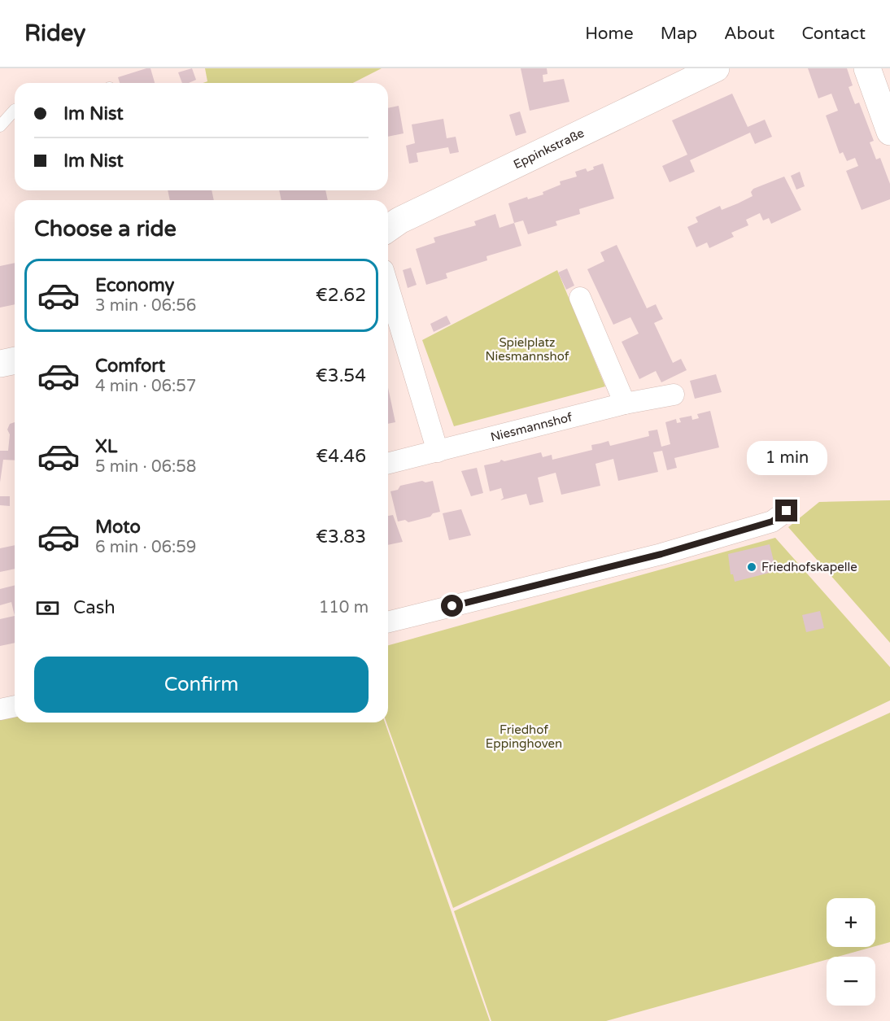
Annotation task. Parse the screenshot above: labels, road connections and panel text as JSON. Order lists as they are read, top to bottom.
{
  "streets": {
    "street": ["Eppinkstraße", "Niesmannshof"]
  },
  "parks": ["Spielplatz Niesmannshof", "Friedhof Eppinghoven"],
  "places": ["Friedhofskapelle"],
  "page": {
    "header": "Ridey",
    "nav": [
      "Home",
      "Map",
      "About",
      "Contact"
    ],
    "banner": ["Im Nist", "Im Nist"],
    "heading": "Choose a ride",
    "list": [
      {
        "name": "Economy",
        "note": "3 min · 06:56",
        "value": "€2.62"
      },
      {
        "name": "Comfort",
        "note": "4 min · 06:57",
        "value": "€3.54"
      },
      {
        "name": "XL",
        "note": "5 min · 06:58",
        "value": "€4.46"
      },
      {
        "name": "Moto",
        "note": "6 min · 06:59",
        "value": "€3.83"
      }
    ],
    "bubble": "1 min",
    "pay": ["Cash", "110 m"],
    "buttons": "Confirm",
    "map_buttons": ["+", "−"]
  }
}
